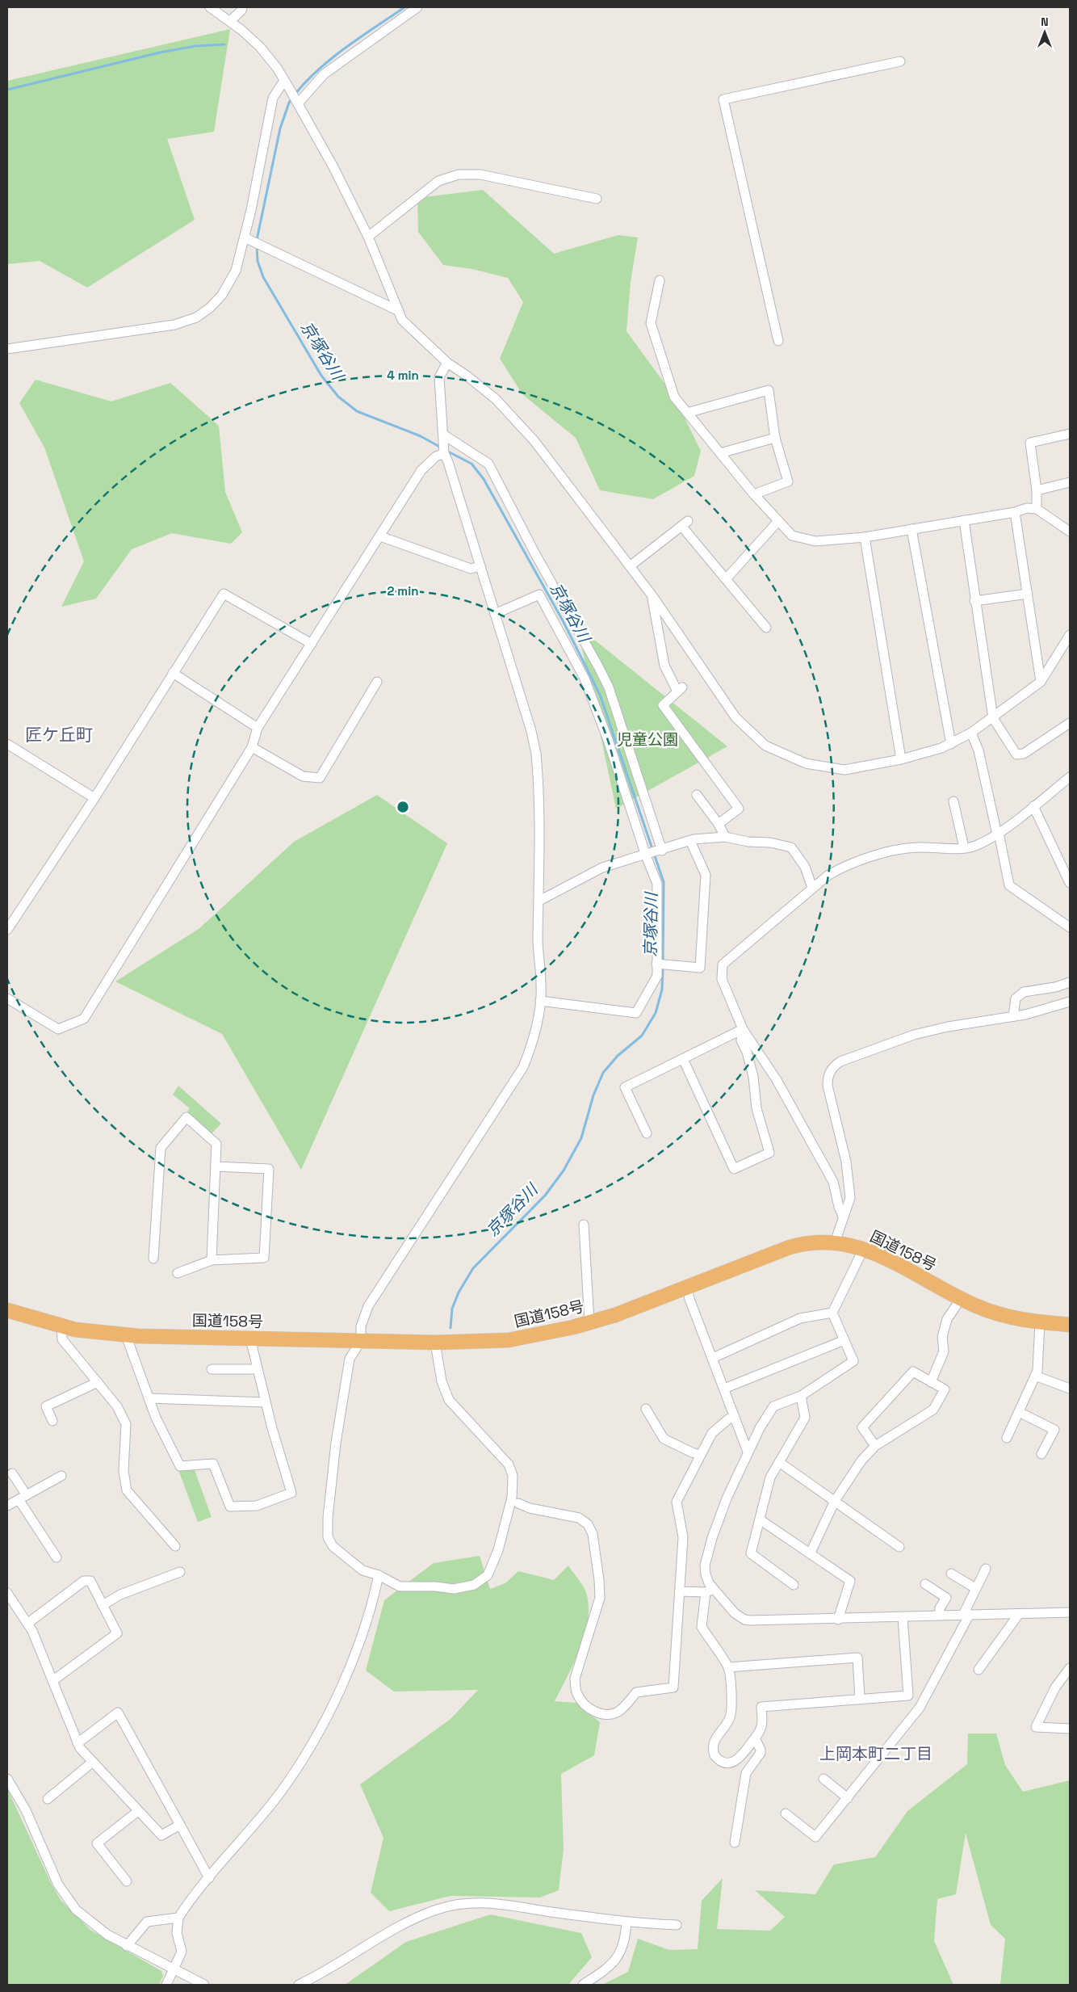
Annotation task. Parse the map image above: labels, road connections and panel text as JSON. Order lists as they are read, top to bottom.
{
  "streets": {
    "highway": ["国道158号"]
  },
  "districts": ["匠ケ丘町", "上岡本町二丁目"],
  "water": ["京塚谷川"],
  "parks": ["児童公園"],
  "north": "top",
  "rings": ["4 min", "2 min"]
}
